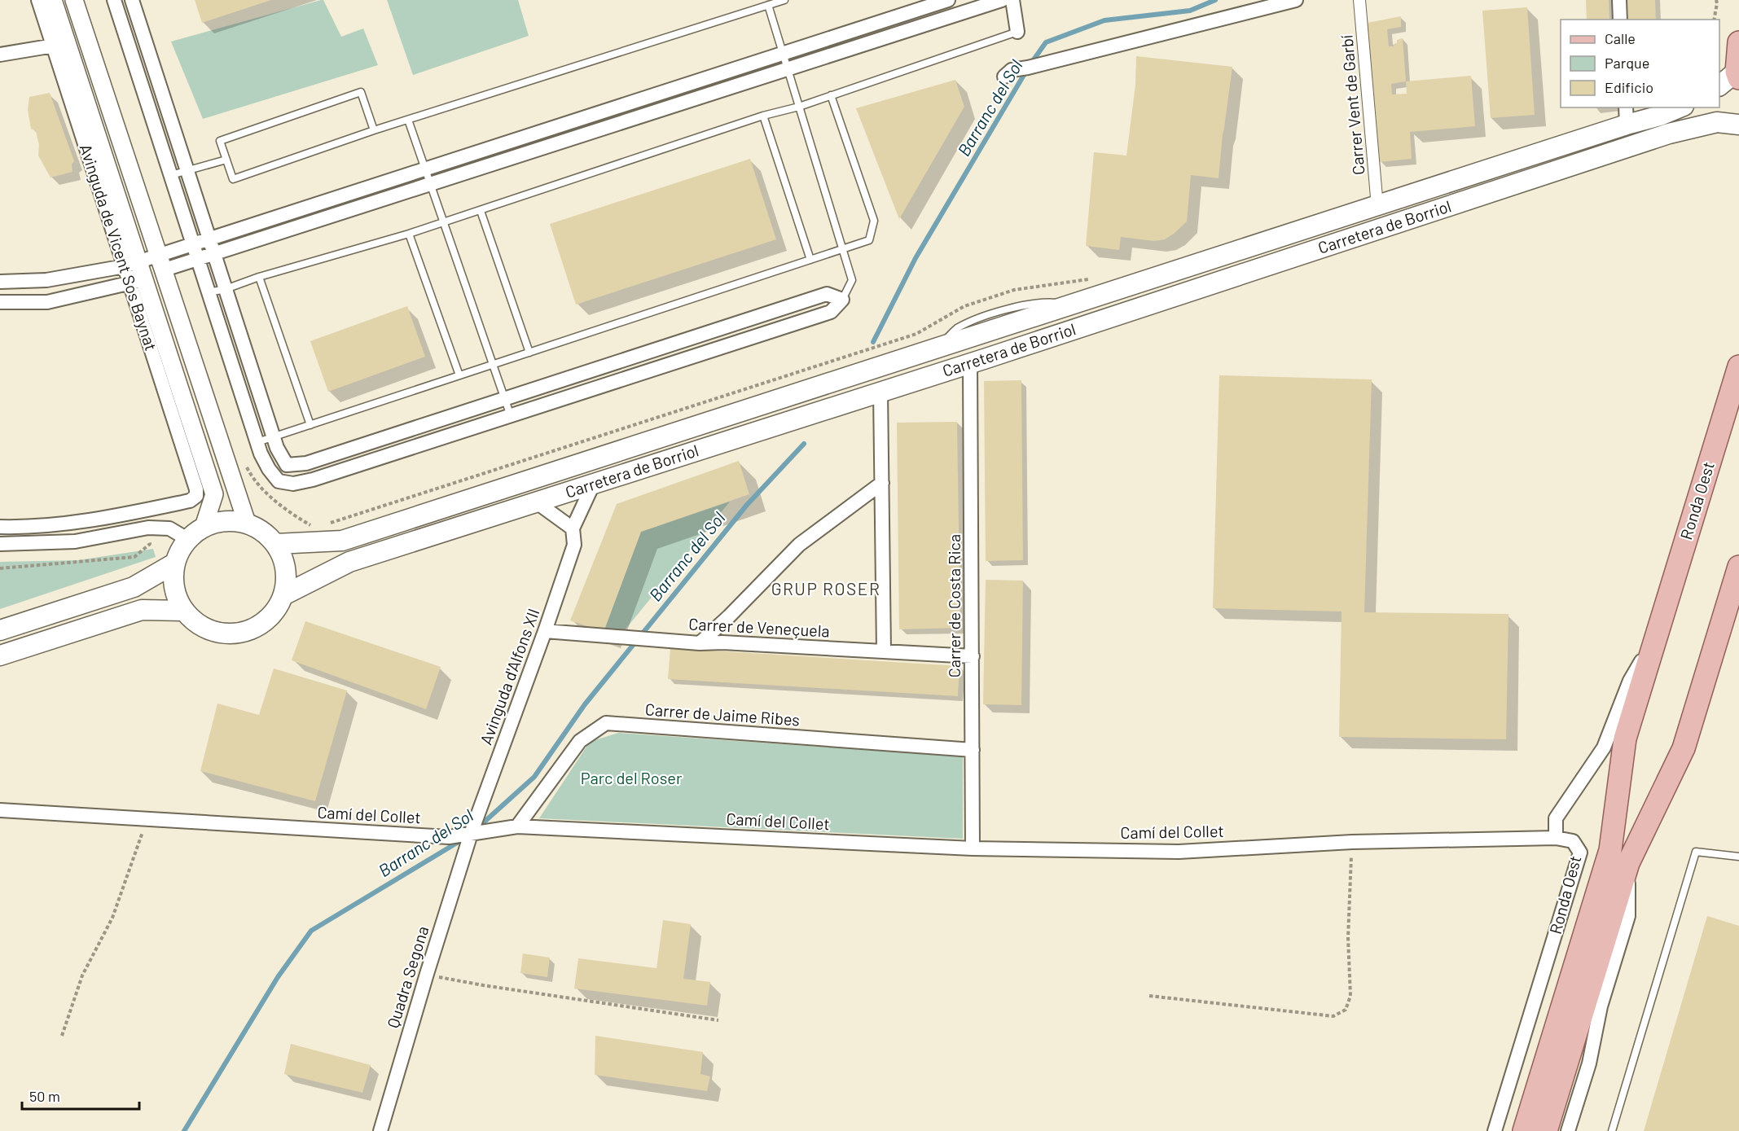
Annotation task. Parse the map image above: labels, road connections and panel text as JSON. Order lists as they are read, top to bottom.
{
  "streets": {
    "main road": ["Carretera de Borriol", "Ronda Oest"],
    "street": [
      "Carrer Vent de Garbí",
      "Avinguda de Vicent Sos Baynat",
      "Carrer de Costa Rica",
      "Carrer de Veneçuela",
      "Avinguda d'Alfons XII",
      "Carrer de Jaime Ribes",
      "Camí del Collet",
      "Quadra Segona"
    ]
  },
  "crossings": [
    ["Carrer Vent de Garbí", "Carretera de Borriol"],
    ["Carretera de Borriol", "Avinguda de Vicent Sos Baynat"],
    ["Carretera de Borriol", "Carrer de Costa Rica"],
    ["Carretera de Borriol", "Avinguda d'Alfons XII"],
    ["Ronda Oest", "Camí del Collet"],
    ["Carrer de Costa Rica", "Carrer de Veneçuela"],
    ["Carrer de Costa Rica", "Carrer de Jaime Ribes"],
    ["Carrer de Costa Rica", "Camí del Collet"],
    ["Carrer de Veneçuela", "Avinguda d'Alfons XII"],
    ["Avinguda d'Alfons XII", "Camí del Collet"],
    ["Avinguda d'Alfons XII", "Quadra Segona"],
    ["Carrer de Jaime Ribes", "Camí del Collet"],
    ["Camí del Collet", "Quadra Segona"]
  ],
  "districts": ["GRUP ROSER"],
  "water": ["Barranc del Sol"],
  "parks": ["Parc del Roser"],
  "legend": ["Calle", "Parque", "Edificio"],
  "scale_bar": "50 m"
}
